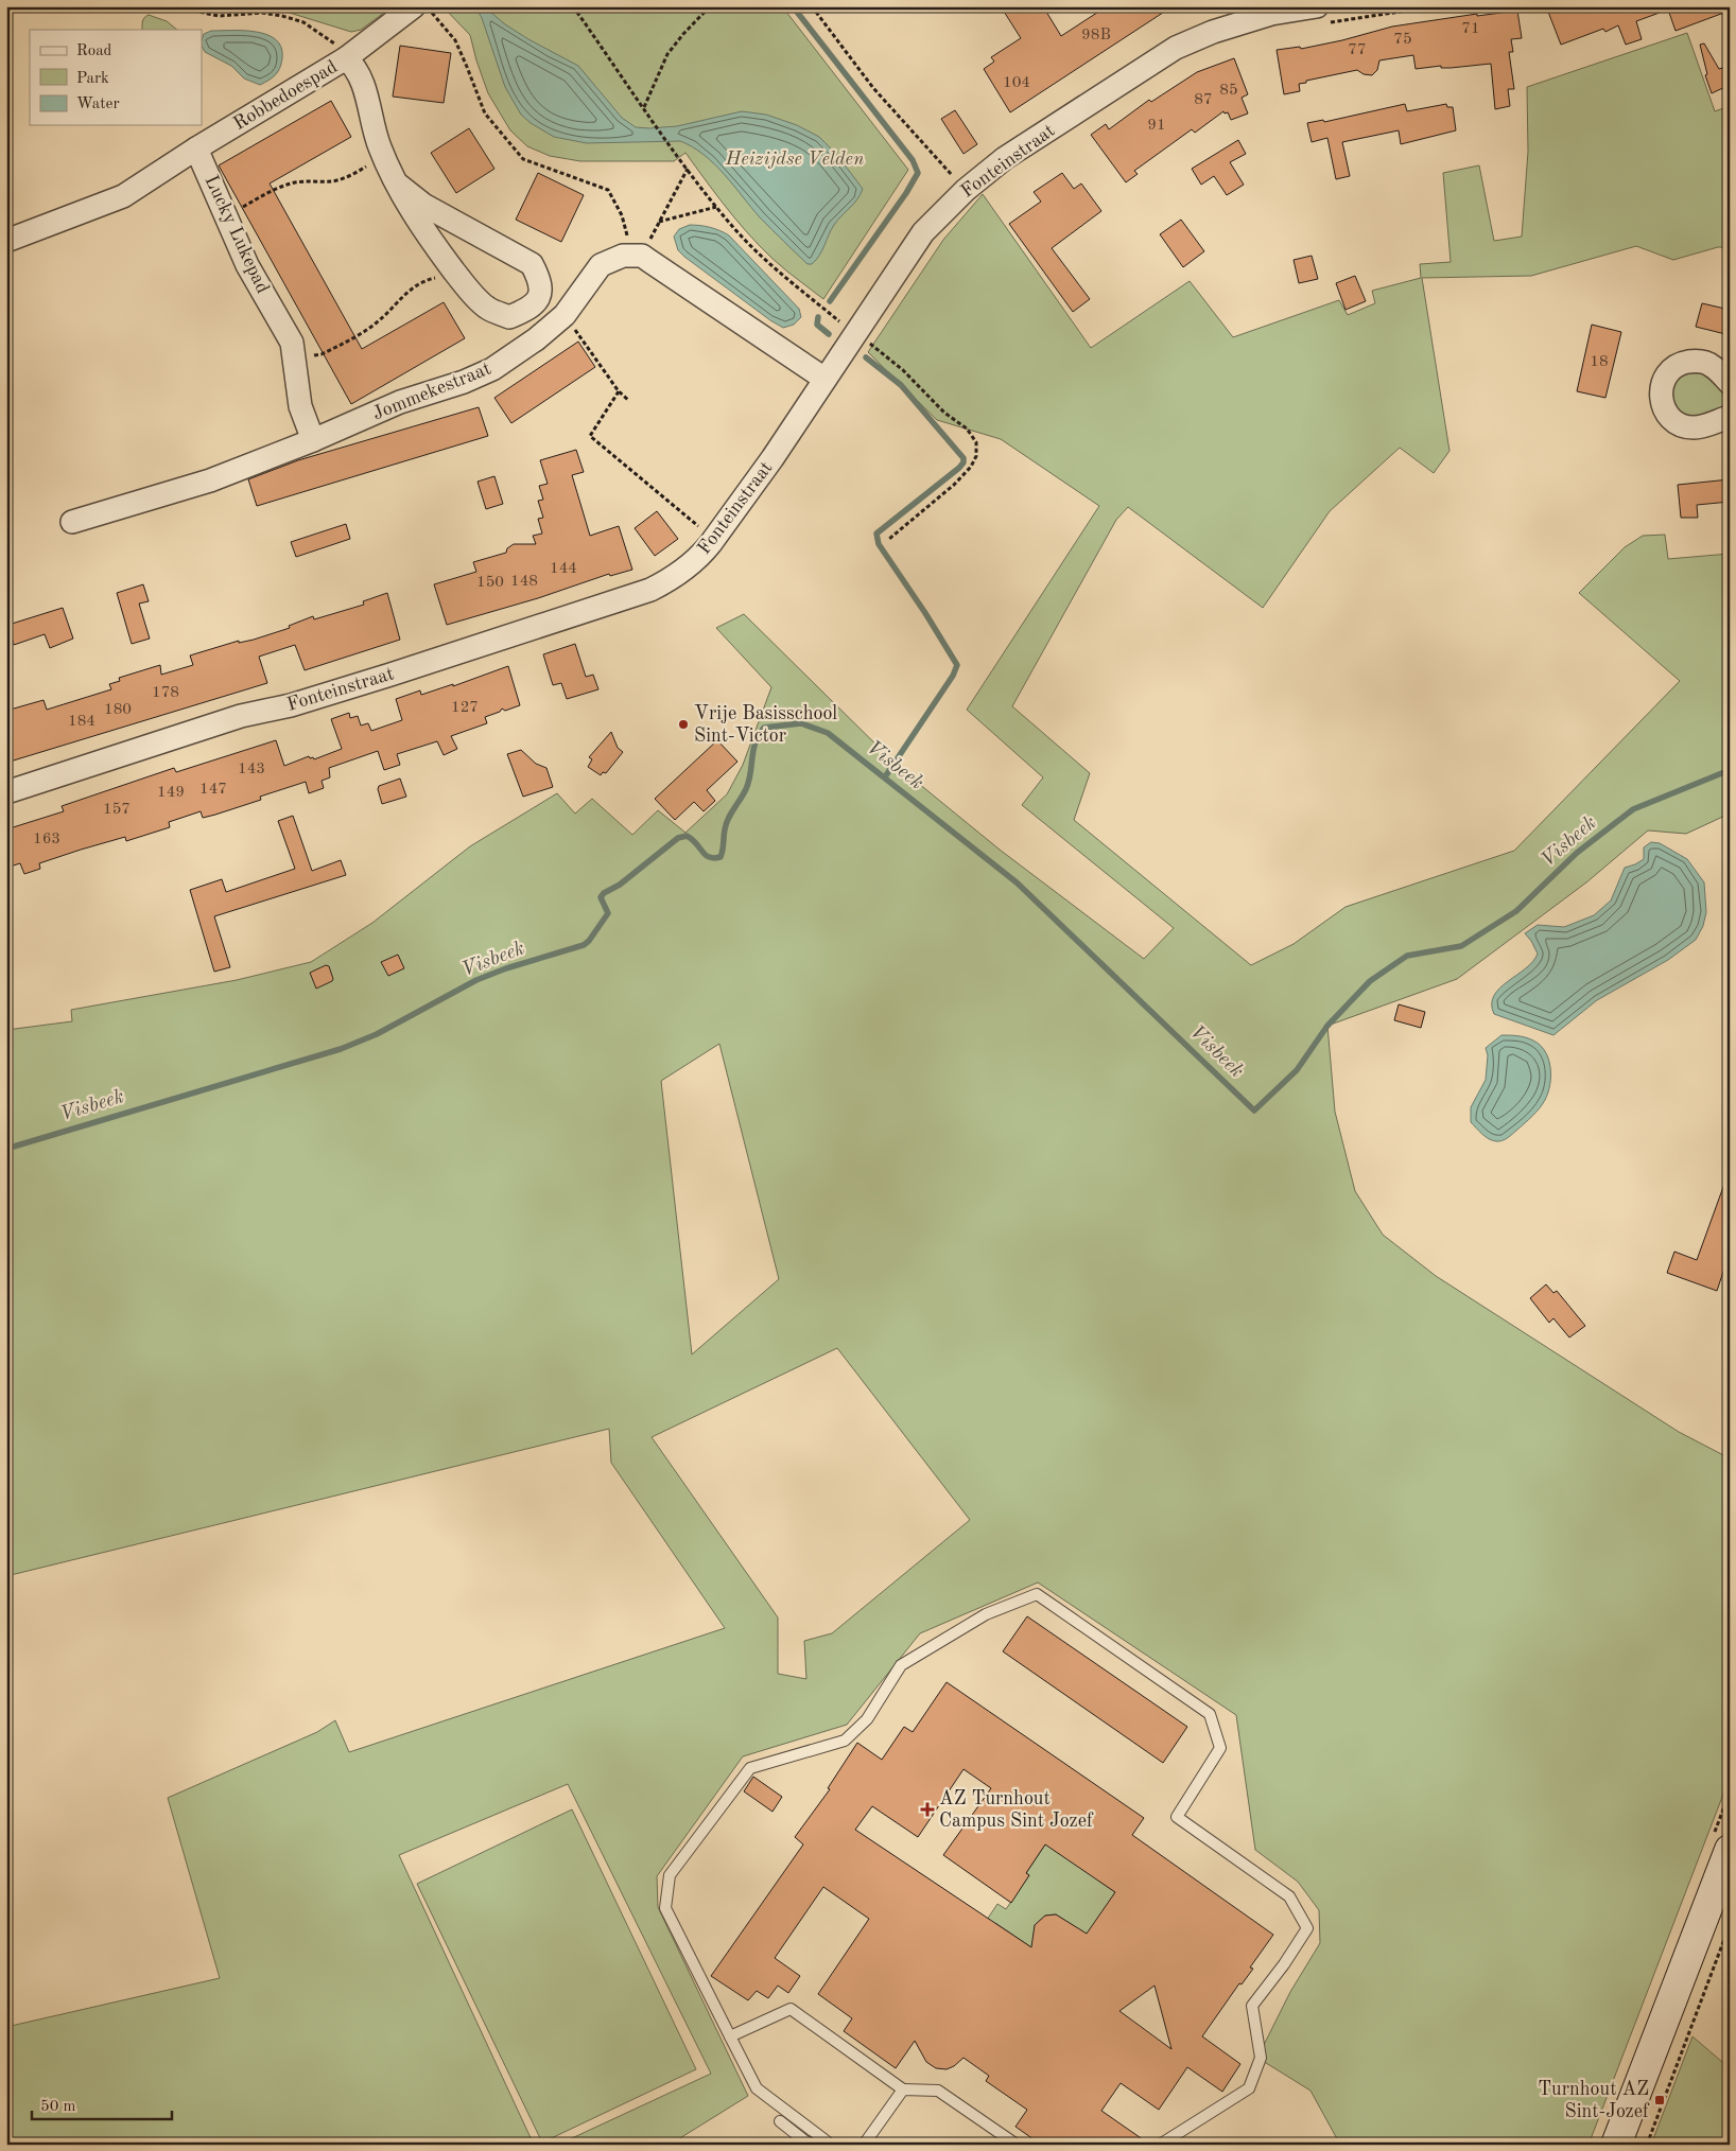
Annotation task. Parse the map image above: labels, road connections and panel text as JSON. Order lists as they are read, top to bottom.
{
  "streets": {
    "street": [
      "Robbedoespad",
      "Fonteinstraat",
      "Lucky Lukepad",
      "Jommekestraat"
    ]
  },
  "crossings": [
    ["Robbedoespad", "Lucky Lukepad"],
    ["Lucky Lukepad", "Jommekestraat"]
  ],
  "water": ["Visbeek"],
  "parks": ["Heizijdse Velden"],
  "places": {
    "other": ["Vrije Basisschool Sint-Victor"],
    "health": ["AZ Turnhout Campus Sint Jozef"],
    "transit": ["Turnhout AZ Sint-Jozef"]
  },
  "house_numbers": [
    "71",
    "98B",
    "75",
    "77",
    "104",
    "85",
    "87",
    "91",
    "18",
    "144",
    "148",
    "150",
    "178",
    "127",
    "180",
    "184",
    "143",
    "147",
    "149",
    "157",
    "163"
  ],
  "legend": ["Road", "Park", "Water"],
  "scale_bar": "50 m"
}
